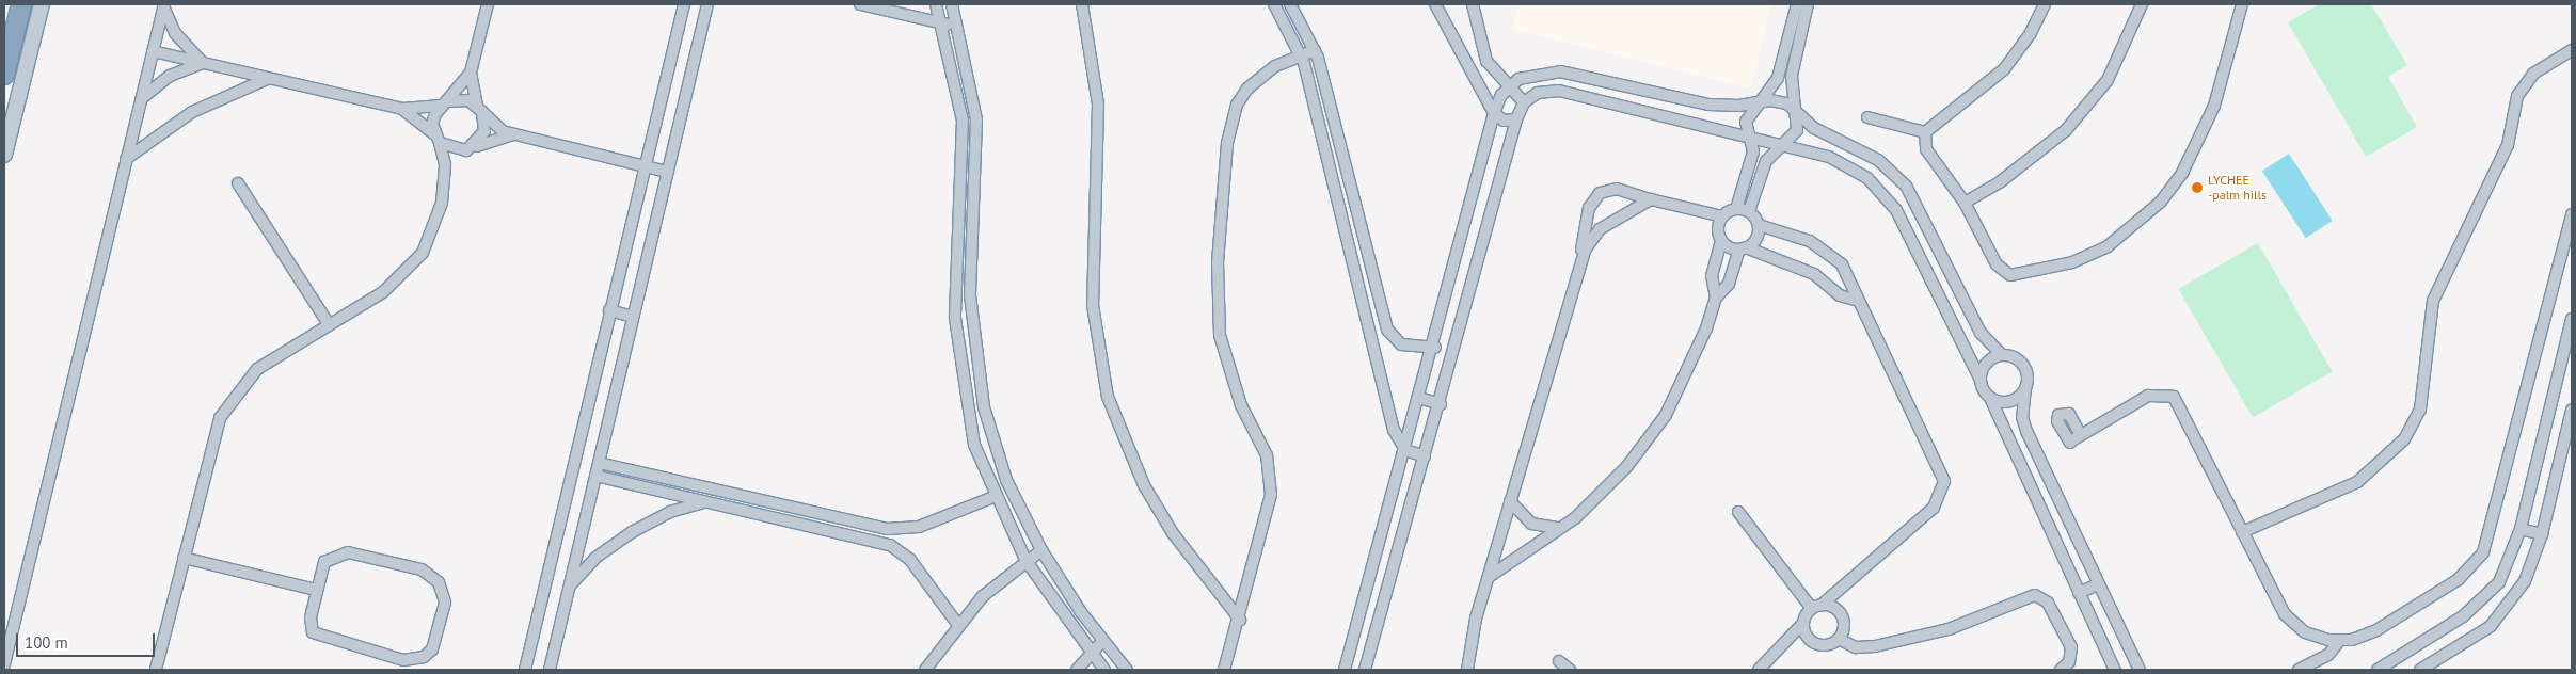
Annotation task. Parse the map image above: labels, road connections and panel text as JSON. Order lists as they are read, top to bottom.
{
  "places": ["LYCHEE -palm hills"],
  "scale_bar": "100 m"
}
